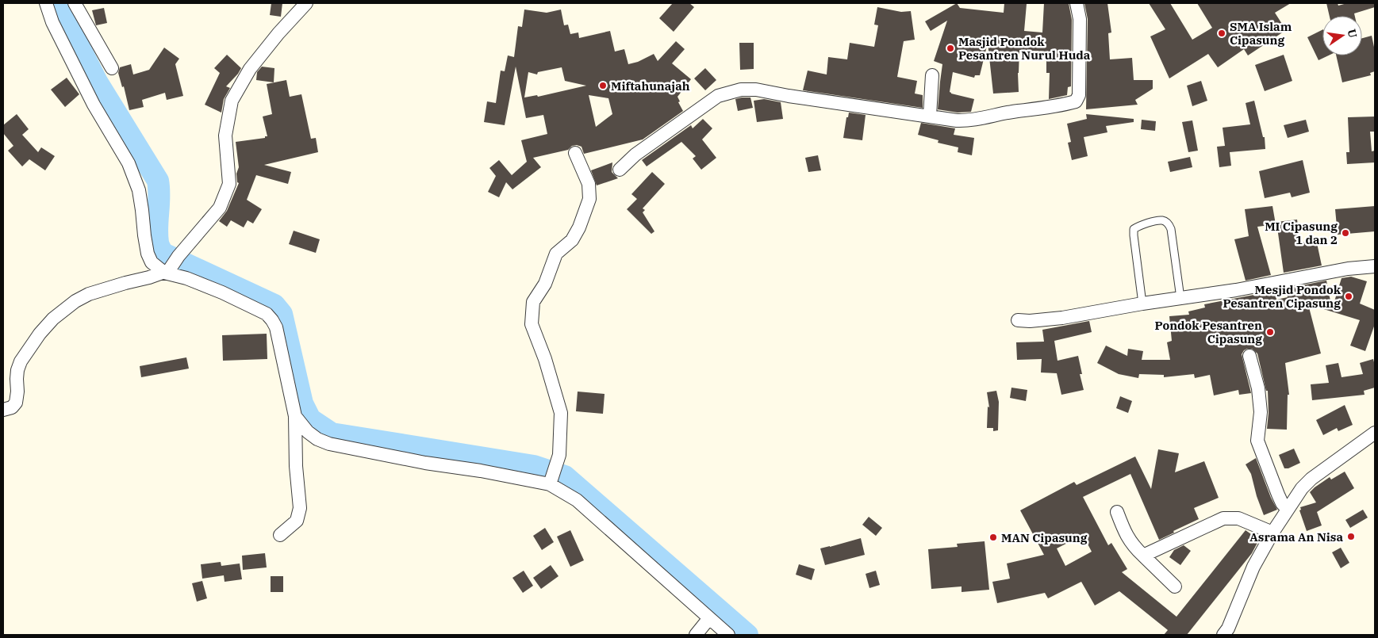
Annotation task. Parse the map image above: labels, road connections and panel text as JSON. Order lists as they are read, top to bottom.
{
  "places": [
    "SMA Islam Cipasung",
    "Masjid Pondok Pesantren Nurul Huda",
    "Miftahunajah",
    "MI Cipasung 1 dan 2",
    "Mesjid Pondok Pesantren Cipasung",
    "Pondok Pesantren Cipasung",
    "Asrama An Nisa",
    "MAN Cipasung"
  ],
  "north": "right"
}
